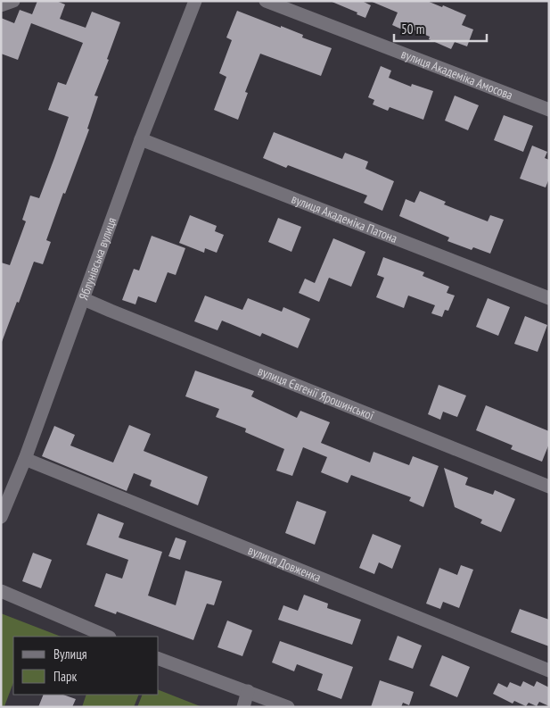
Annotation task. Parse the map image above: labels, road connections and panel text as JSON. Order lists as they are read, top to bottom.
{
  "streets": {
    "street": [
      "вулиця Академіка Амосова",
      "вулиця Академіка Патона",
      "Яблунівська вулиця",
      "вулиця Євгенії Ярошинської",
      "вулиця Довженка"
    ]
  },
  "crossings": [
    ["вулиця Академіка Патона", "Яблунівська вулиця"],
    ["Яблунівська вулиця", "вулиця Євгенії Ярошинської"],
    ["Яблунівська вулиця", "вулиця Довженка"]
  ],
  "legend": ["Вулиця", "Парк"],
  "scale_bar": "50 m"
}
